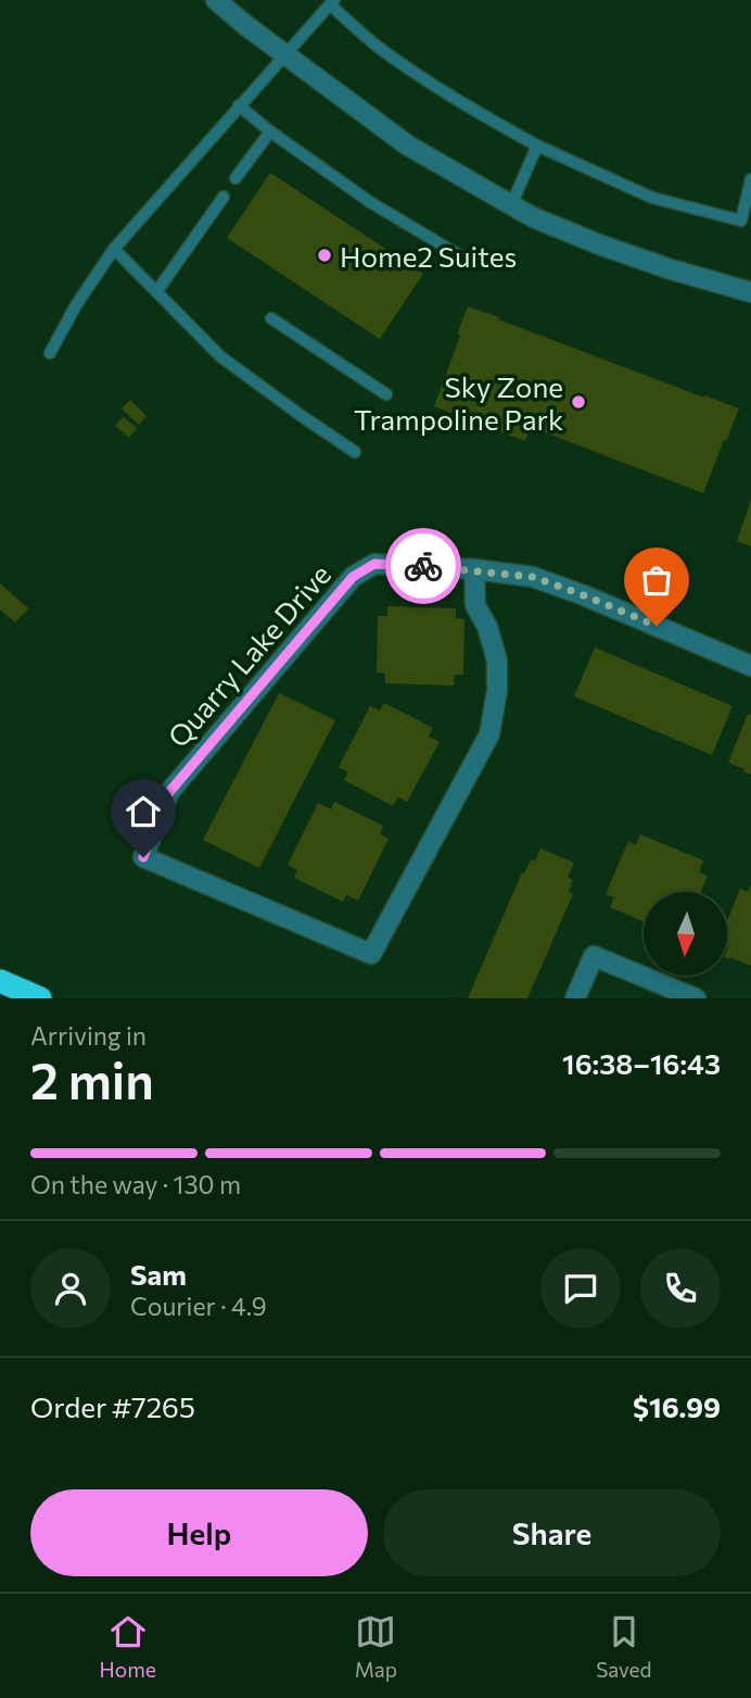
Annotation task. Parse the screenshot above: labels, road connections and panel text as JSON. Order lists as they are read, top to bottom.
{
  "streets": {
    "street": ["Quarry Lake Drive"]
  },
  "places": ["Home2 Suites", "Sky Zone Trampoline Park"],
  "north": "bottom",
  "page": {
    "heading": ["2 min", "Arriving in", "16:38–16:43"],
    "panel": [
      "Sam",
      "Courier · 4.9",
      "Order #7265",
      "$16.99"
    ],
    "bar": "On the way · 130 m",
    "buttons": ["Help", "Share"],
    "tabs": ["Home", "Map", "Saved"]
  }
}
